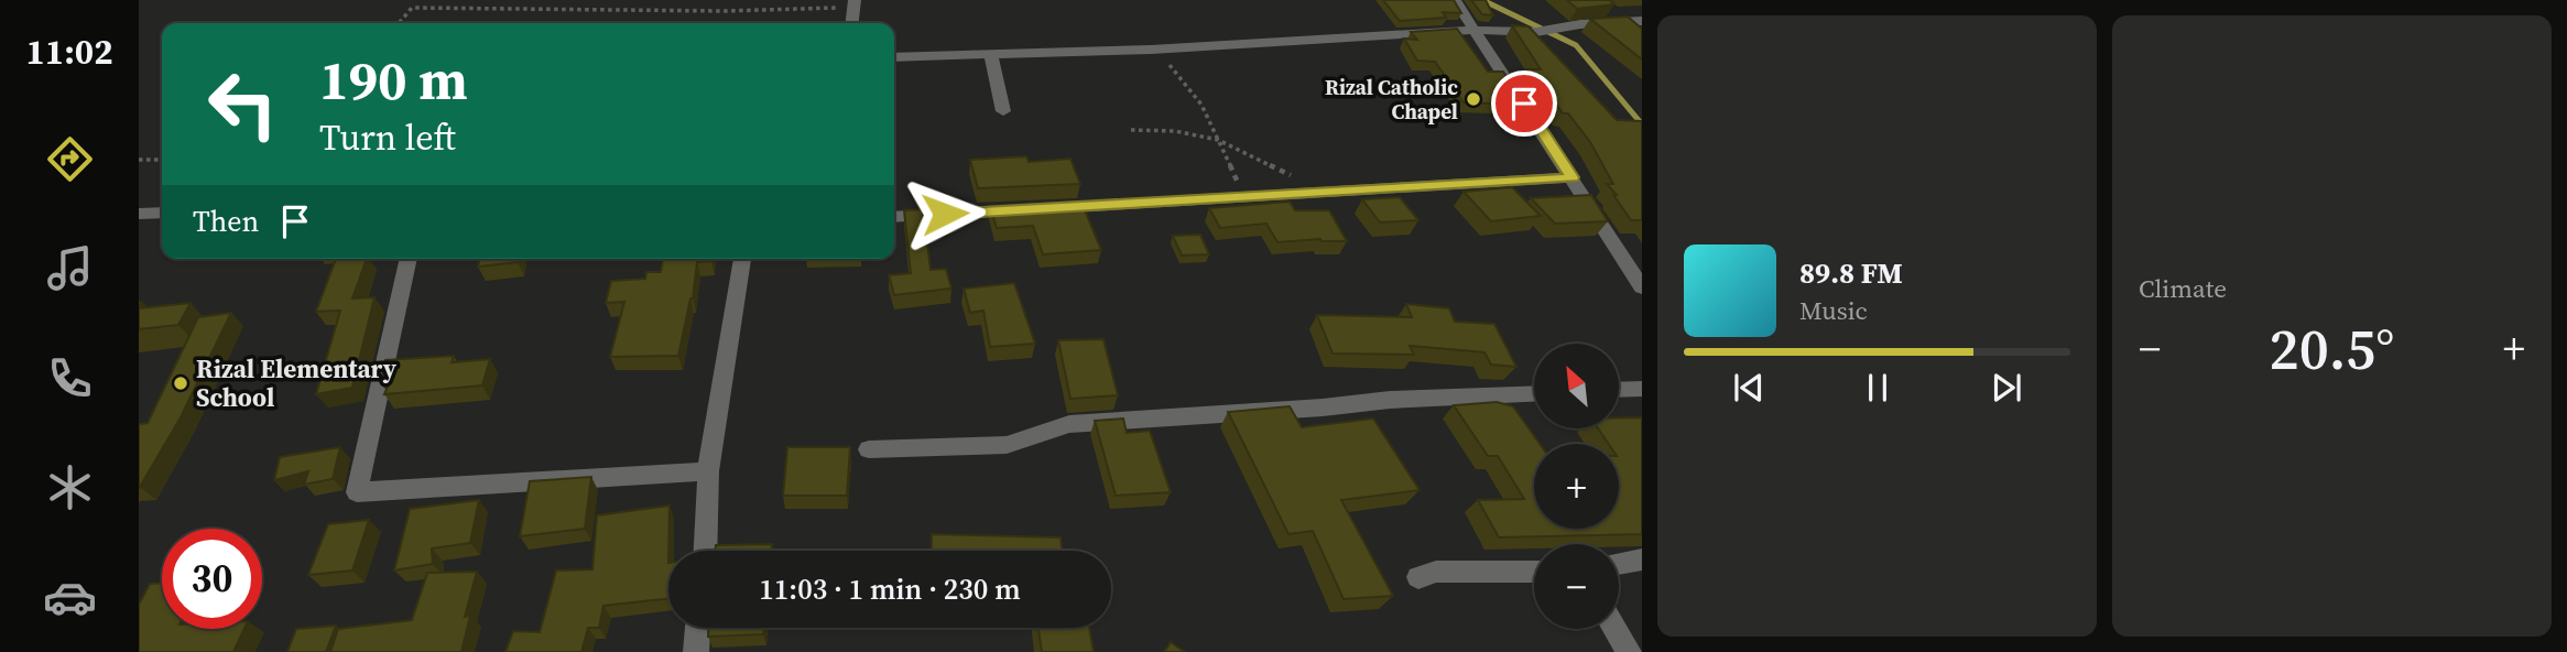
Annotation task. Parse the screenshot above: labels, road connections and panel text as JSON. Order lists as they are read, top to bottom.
{
  "places": ["Rizal Catholic Chapel", "Rizal Elementary School"],
  "north": "top left",
  "page": {
    "tabs": "11:02",
    "tile": "Climate",
    "turn": ["190 m", "Turn left"],
    "then": "Then",
    "song": ["89.8 FM", "Music"],
    "heat": ["−", "20.5°", "+"],
    "map_buttons": ["+", "−"],
    "limit": "30",
    "trip": "11:03 · 1 min · 230 m"
  }
}
